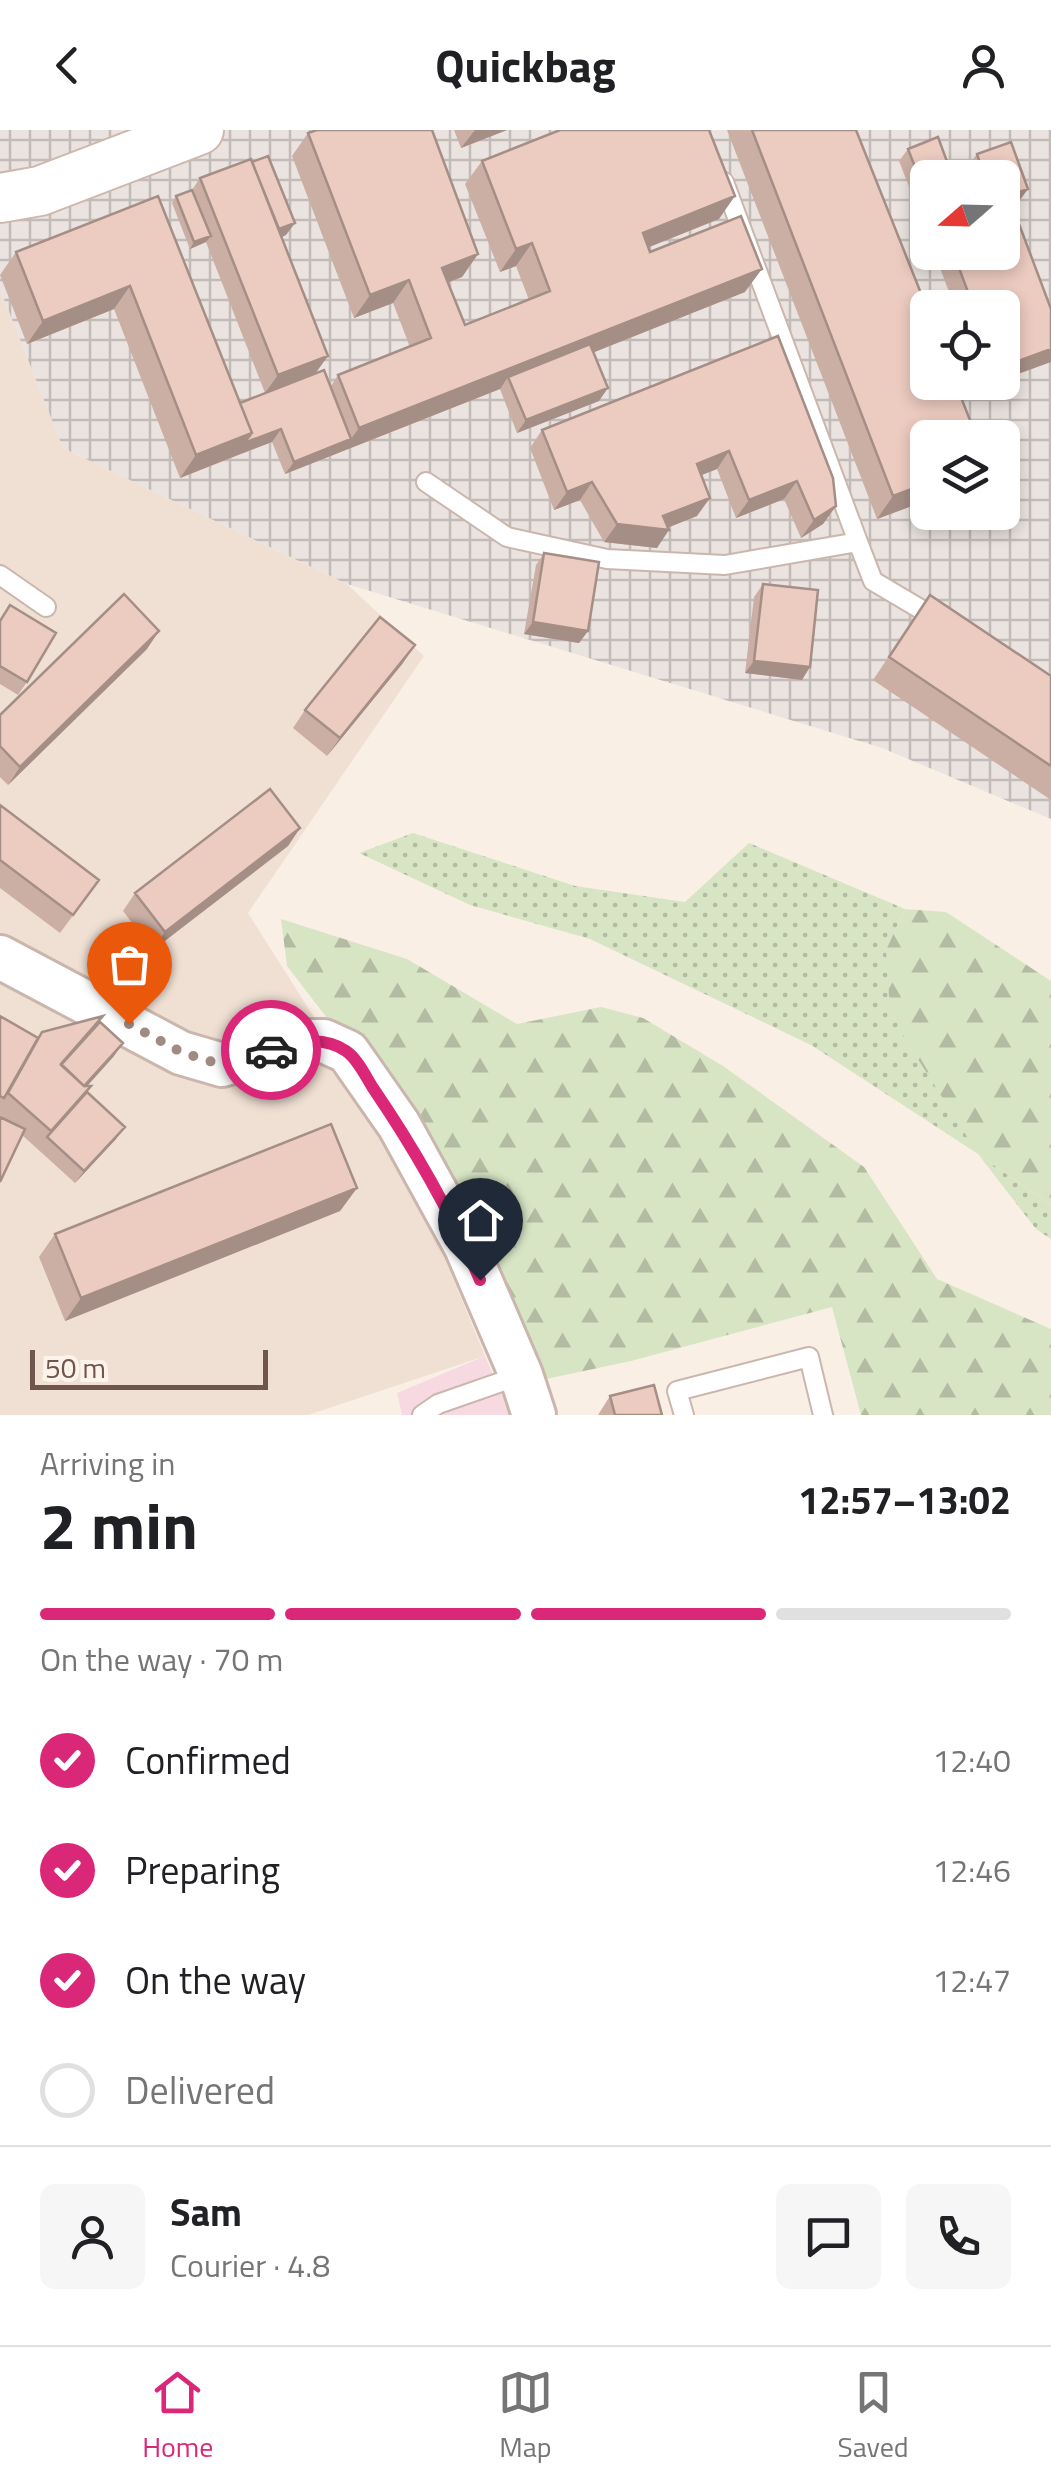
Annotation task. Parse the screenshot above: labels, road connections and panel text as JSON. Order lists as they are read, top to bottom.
{
  "scale_bar": "50 m",
  "north": "left",
  "page": {
    "header": "Quickbag",
    "scale": "50 m",
    "heading": ["2 min", "Arriving in", "12:57–13:02"],
    "panel": ["Sam", "Courier · 4.8"],
    "bar": "On the way · 70 m",
    "list": [
      ["Confirmed", "12:40"],
      ["Preparing", "12:46"],
      ["On the way", "12:47"],
      "Delivered"
    ],
    "tabs": ["Home", "Map", "Saved"]
  }
}
